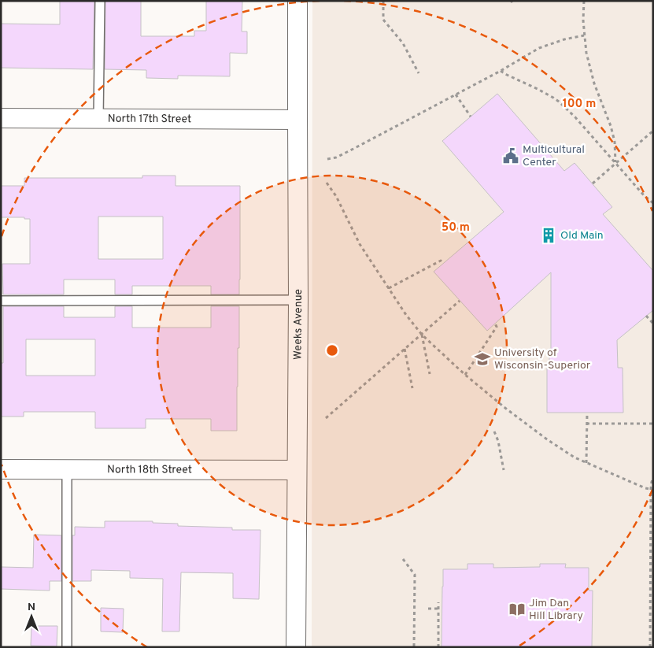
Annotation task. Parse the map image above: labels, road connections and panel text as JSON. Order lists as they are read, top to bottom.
{
  "streets": {
    "street": ["North 17th Street", "Weeks Avenue", "North 18th Street"]
  },
  "crossings": [
    ["North 17th Street", "Weeks Avenue"],
    ["Weeks Avenue", "North 18th Street"]
  ],
  "places": {
    "public building": ["Multicultural Center"],
    "building": ["Old Main"],
    "school or university": ["University of Wisconsin-Superior"],
    "library": ["Jim Dan Hill Library"]
  },
  "north": "top",
  "rings": ["100 m", "50 m"]
}
